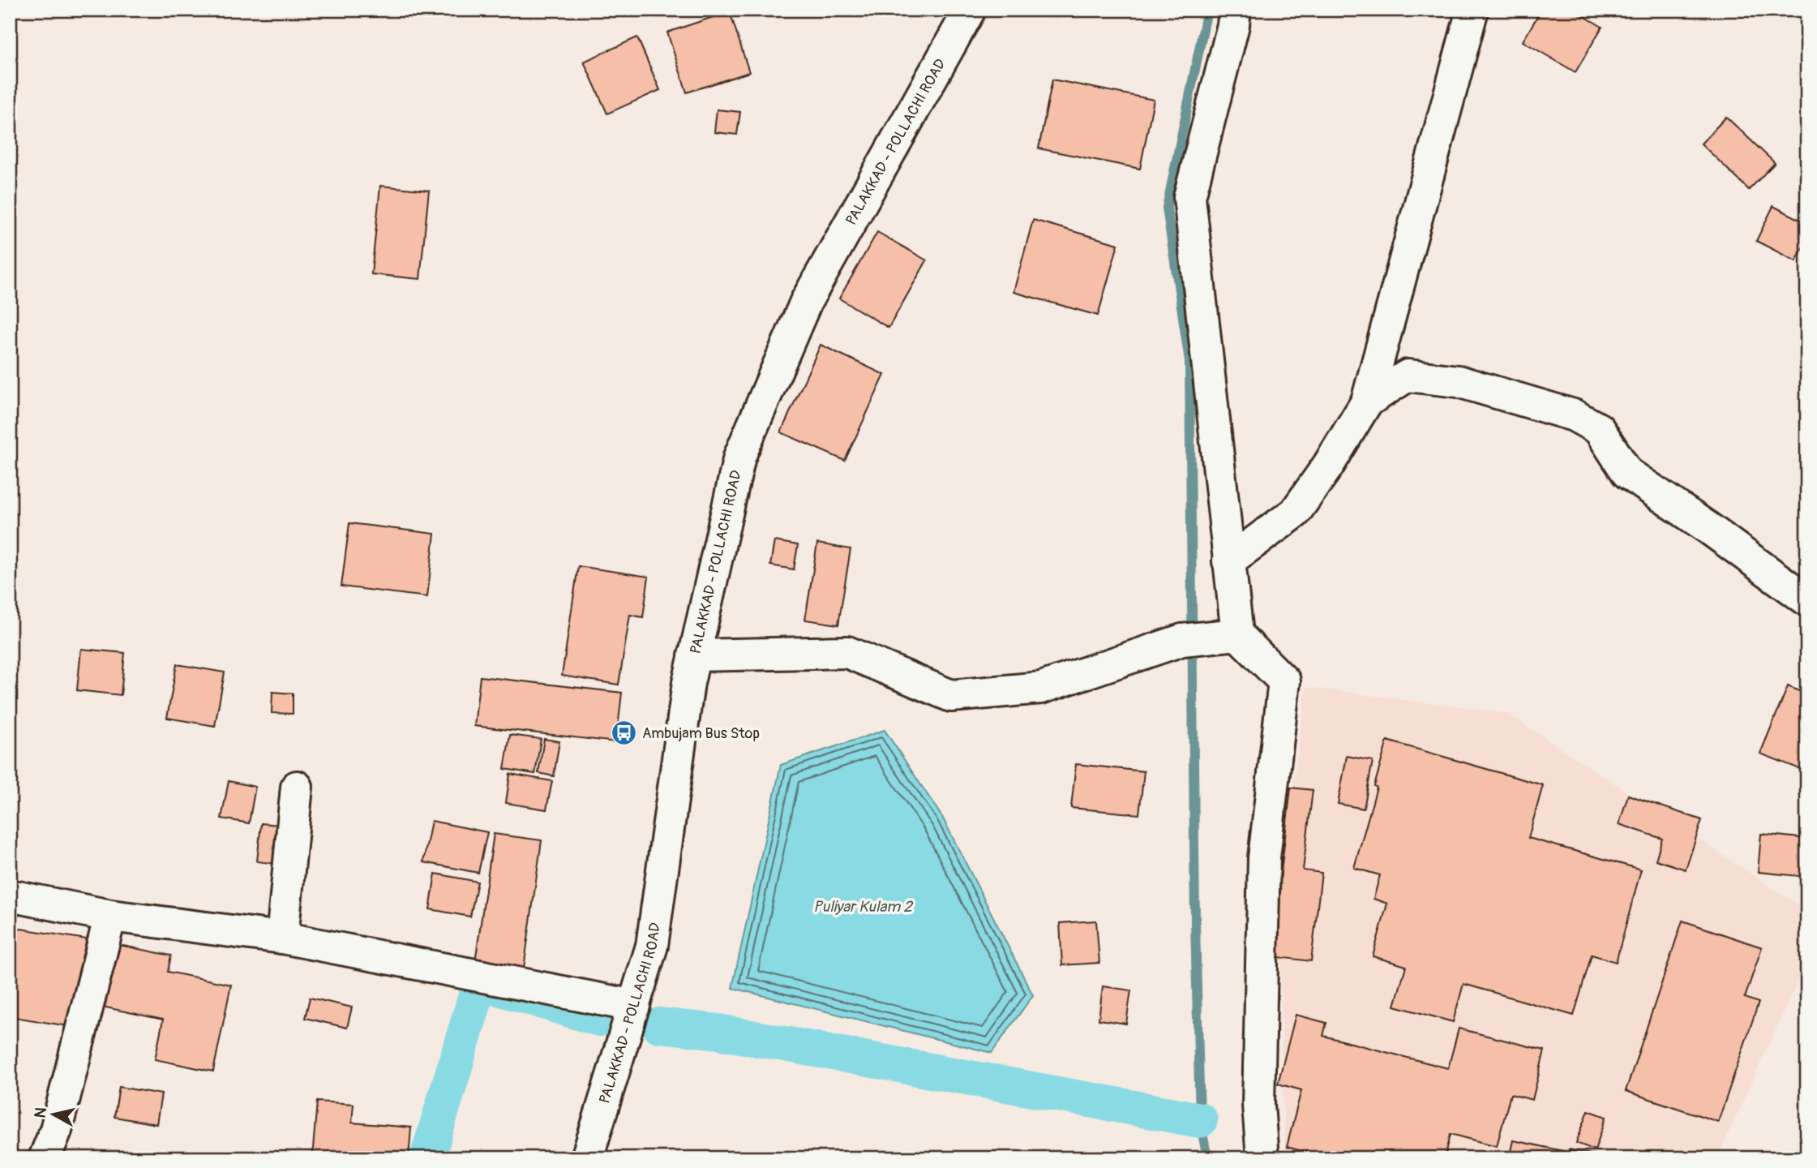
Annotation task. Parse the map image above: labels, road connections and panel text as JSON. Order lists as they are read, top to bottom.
{
  "streets": {
    "street": ["PALAKKAD - POLLACHI ROAD"]
  },
  "water": ["Puliyar Kulam 2"],
  "places": {
    "bus stop": ["Ambujam Bus Stop"]
  },
  "north": "left"
}
